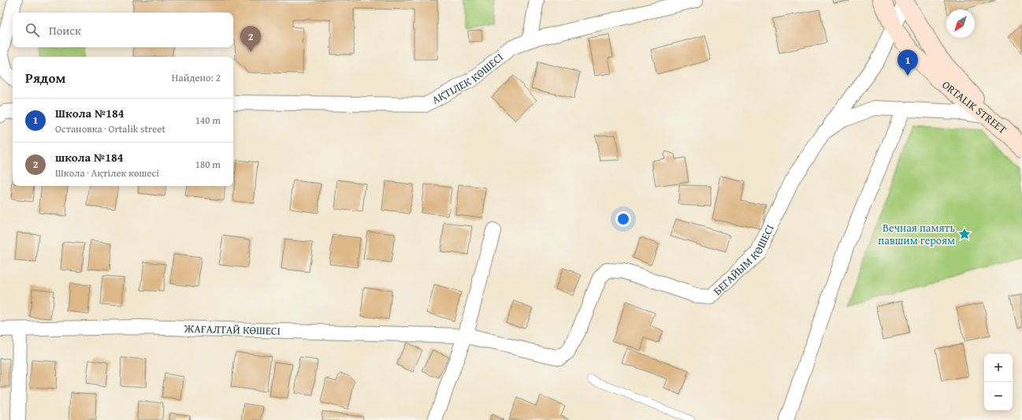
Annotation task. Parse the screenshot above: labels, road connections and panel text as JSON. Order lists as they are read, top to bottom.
{
  "streets": {
    "main road": ["ORTALIK STREET"],
    "street": ["АҚТІЛЕК КӨШЕСІ", "БЕГАЙЫМ КӨШЕСІ", "ЖАҒАЛТАЙ КӨШЕСІ"]
  },
  "crossings": [
    ["ORTALIK STREET", "БЕГАЙЫМ КӨШЕСІ"],
    ["БЕГАЙЫМ КӨШЕСІ", "ЖАҒАЛТАЙ КӨШЕСІ"]
  ],
  "places": {
    "place": ["Вечная память павшим героям"]
  },
  "north": "bottom left",
  "page": {
    "search": "Поиск",
    "pins": ["2", "1"],
    "heading": ["Рядом", "Найдено: 2"],
    "list": [
      {
        "mark": "1",
        "name": "Школа №184",
        "note": "Остановка · Ortalik street",
        "value": "140 m"
      },
      {
        "mark": "2",
        "name": "школа №184",
        "note": "Школа · Ақтілек көшесі",
        "value": "180 m"
      }
    ],
    "map_buttons": ["+", "−"]
  }
}
